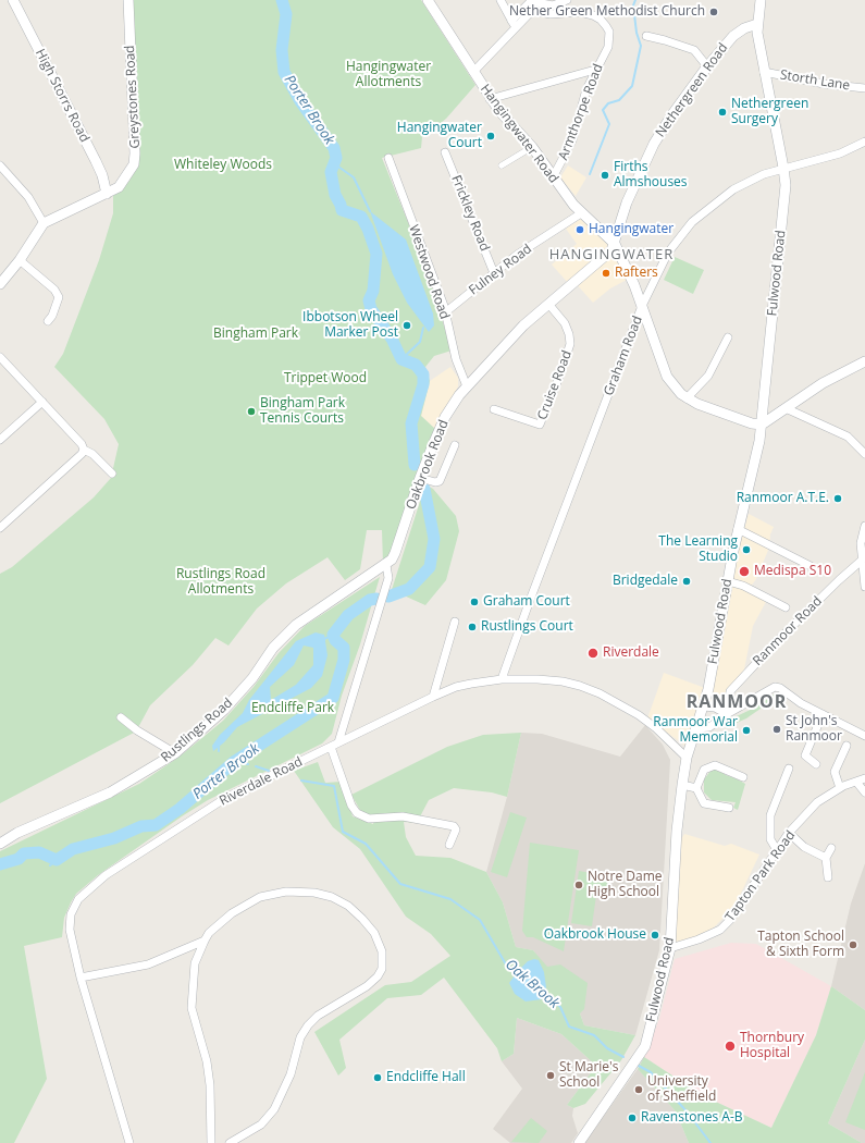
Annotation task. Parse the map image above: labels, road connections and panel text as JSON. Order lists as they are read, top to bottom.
{
  "streets": {
    "street": [
      "Storth Lane",
      "Nethergreen Road",
      "High Storrs Road",
      "Greystones Road",
      "Armthorpe Road",
      "Hangingwater Road",
      "Frickley Road",
      "Fulney Road",
      "Westwood Road",
      "Fulwood Road",
      "Graham Road",
      "Cruise Road",
      "Oakbrook Road",
      "Ranmoor Road",
      "Rustlings Road",
      "Riverdale Road",
      "Tapton Park Road"
    ]
  },
  "crossings": [
    ["Storth Lane", "Fulwood Road"],
    ["Nethergreen Road", "Hangingwater Road"],
    ["Nethergreen Road", "Fulwood Road"],
    ["Nethergreen Road", "Oakbrook Road"],
    ["High Storrs Road", "Greystones Road"],
    ["Armthorpe Road", "Hangingwater Road"],
    ["Hangingwater Road", "Fulney Road"],
    ["Hangingwater Road", "Fulwood Road"],
    ["Hangingwater Road", "Graham Road"],
    ["Hangingwater Road", "Oakbrook Road"],
    ["Frickley Road", "Fulney Road"],
    ["Fulney Road", "Westwood Road"],
    ["Westwood Road", "Oakbrook Road"],
    ["Fulwood Road", "Graham Road"],
    ["Fulwood Road", "Riverdale Road"],
    ["Fulwood Road", "Tapton Park Road"],
    ["Graham Road", "Riverdale Road"],
    ["Cruise Road", "Oakbrook Road"],
    ["Oakbrook Road", "Rustlings Road"],
    ["Oakbrook Road", "Riverdale Road"]
  ],
  "districts": ["HANGINGWATER", "RANMOOR"],
  "water": ["Porter Brook", "Oak Brook"],
  "parks": [
    "Hangingwater Allotments",
    "Whiteley Woods",
    "Bingham Park",
    "Trippet Wood",
    "Rustlings Road Allotments",
    "Endcliffe Park"
  ],
  "places": [
    "Nether Green Methodist Church",
    "Nethergreen Surgery",
    "Hangingwater Court",
    "Firths Almshouses",
    "Hangingwater",
    "Rafters",
    "Ibbotson Wheel Marker Post",
    "Bingham Park Tennis Courts",
    "Ranmoor A.T.E.",
    "The Learning Studio",
    "Medispa S10",
    "Bridgedale",
    "Graham Court",
    "Rustlings Court",
    "Riverdale",
    "St John's Ranmoor",
    "Ranmoor War Memorial",
    "Notre Dame High School",
    "Oakbrook House",
    "Tapton School & Sixth Form",
    "Thornbury Hospital",
    "St Marie's School",
    "Endcliffe Hall",
    "University of Sheffield",
    "Ravenstones A-B"
  ]
}
